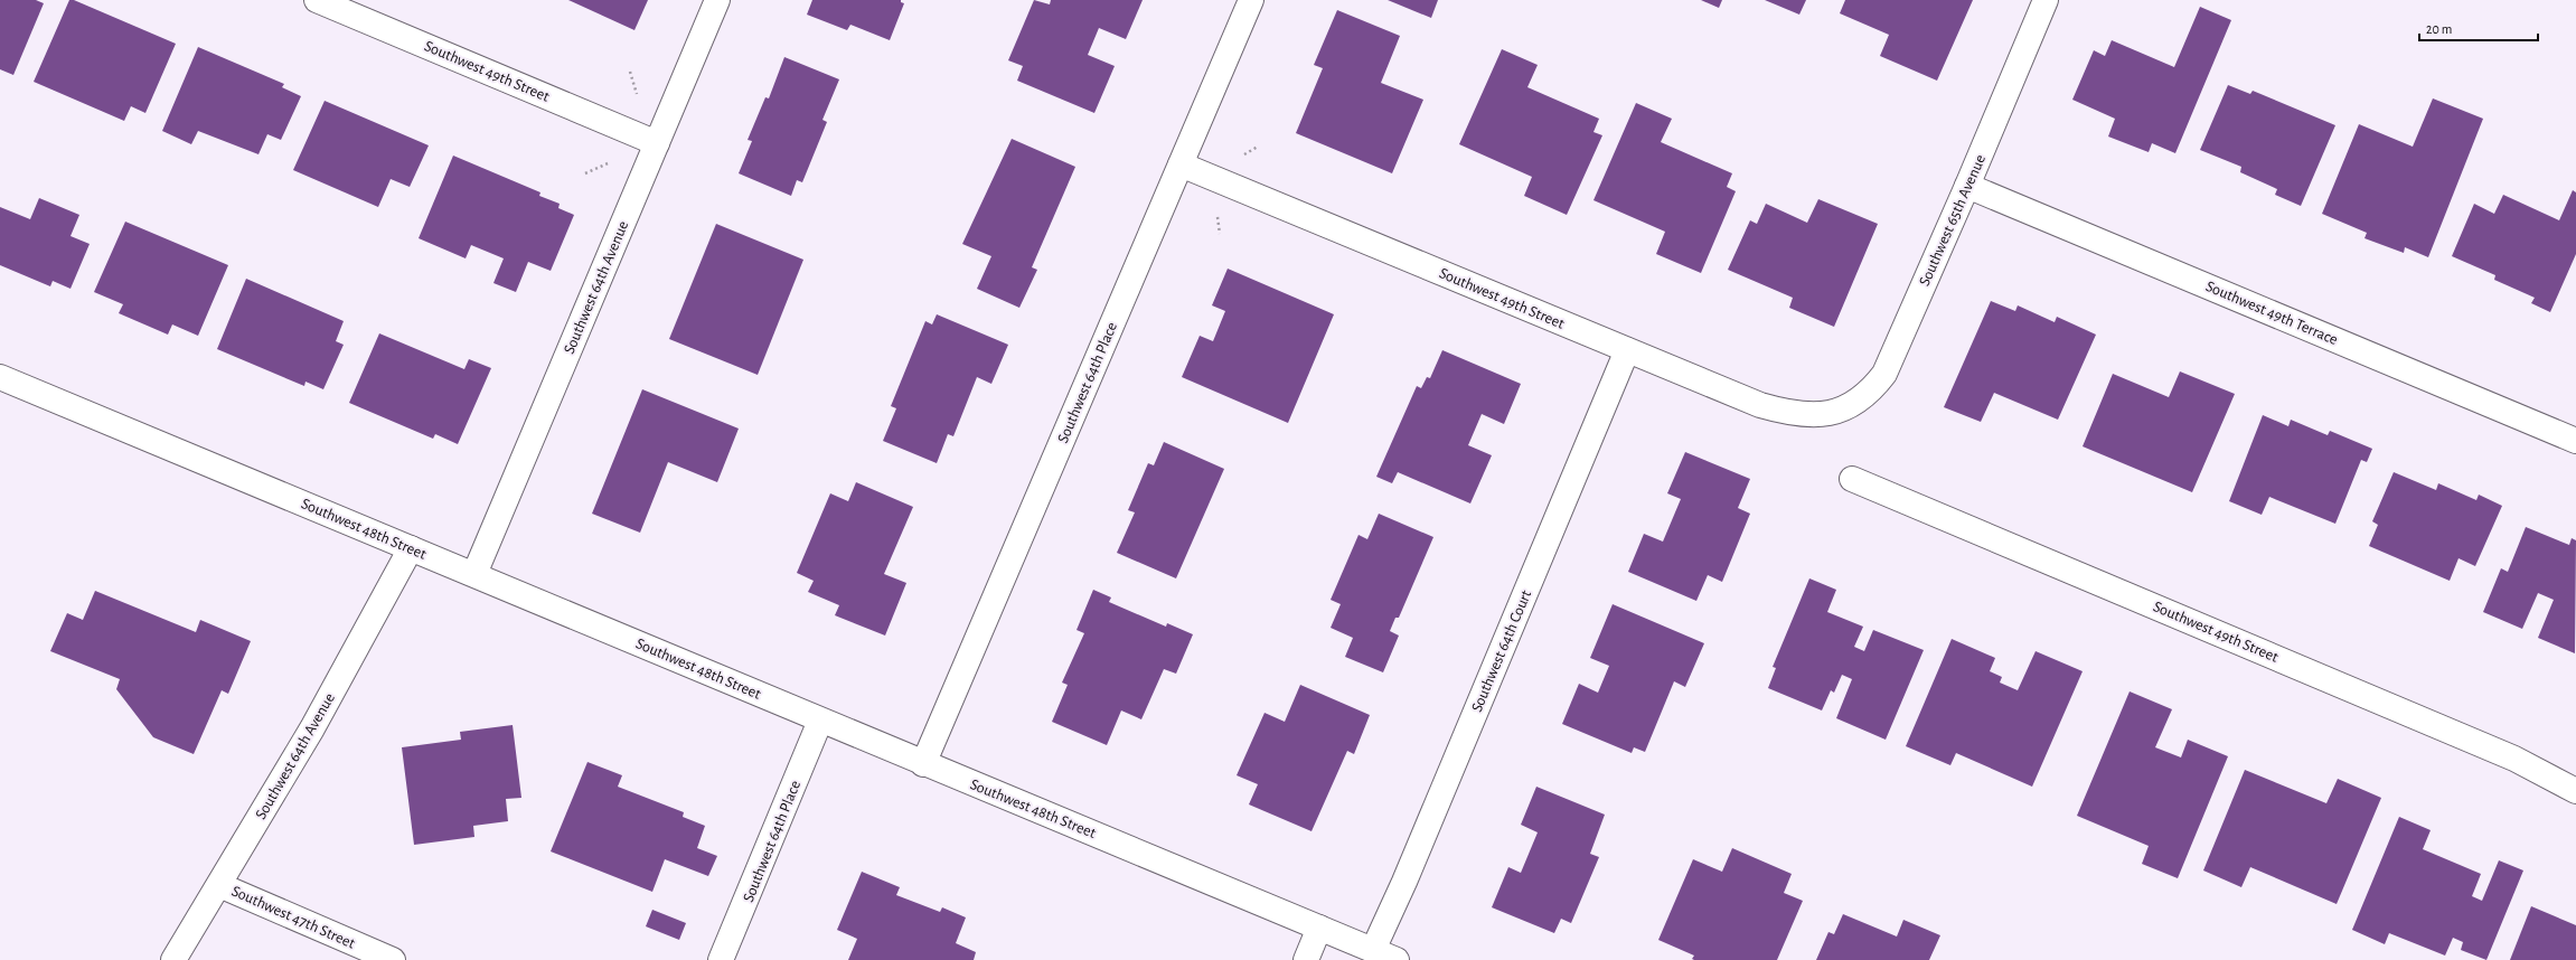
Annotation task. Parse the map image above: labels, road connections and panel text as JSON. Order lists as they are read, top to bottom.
{
  "streets": {
    "street": [
      "Southwest 49th Street",
      "Southwest 65th Avenue",
      "Southwest 64th Avenue",
      "Southwest 49th Terrace",
      "Southwest 64th Place",
      "Southwest 48th Street",
      "Southwest 64th Court",
      "Southwest 47th Street"
    ]
  },
  "crossings": [
    ["Southwest 49th Street", "Southwest 65th Avenue"],
    ["Southwest 49th Street", "Southwest 64th Avenue"],
    ["Southwest 49th Street", "Southwest 64th Place"],
    ["Southwest 49th Street", "Southwest 64th Court"],
    ["Southwest 65th Avenue", "Southwest 49th Terrace"],
    ["Southwest 64th Avenue", "Southwest 48th Street"],
    ["Southwest 64th Avenue", "Southwest 47th Street"],
    ["Southwest 64th Place", "Southwest 48th Street"],
    ["Southwest 48th Street", "Southwest 64th Court"]
  ],
  "scale_bar": "20 m"
}
